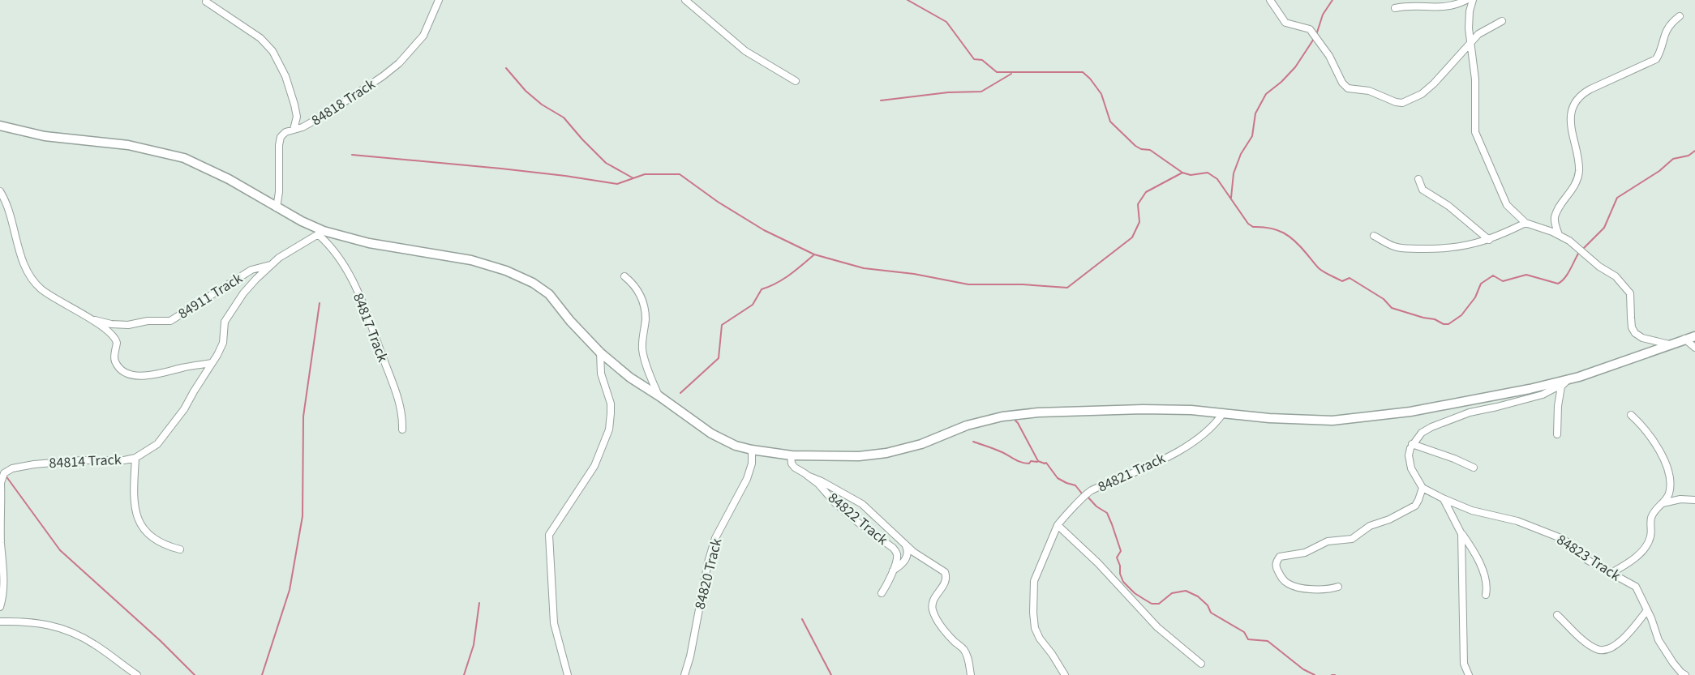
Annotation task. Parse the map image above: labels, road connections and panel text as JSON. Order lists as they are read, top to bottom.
{
  "streets": {
    "street": [
      "84818 Track",
      "84911 Track",
      "84817 Track",
      "84814 Track",
      "84821 Track",
      "84822 Track",
      "84823 Track",
      "84820 Track"
    ]
  },
  "crossings": [
    ["84911 Track", "84814 Track"]
  ]
}
